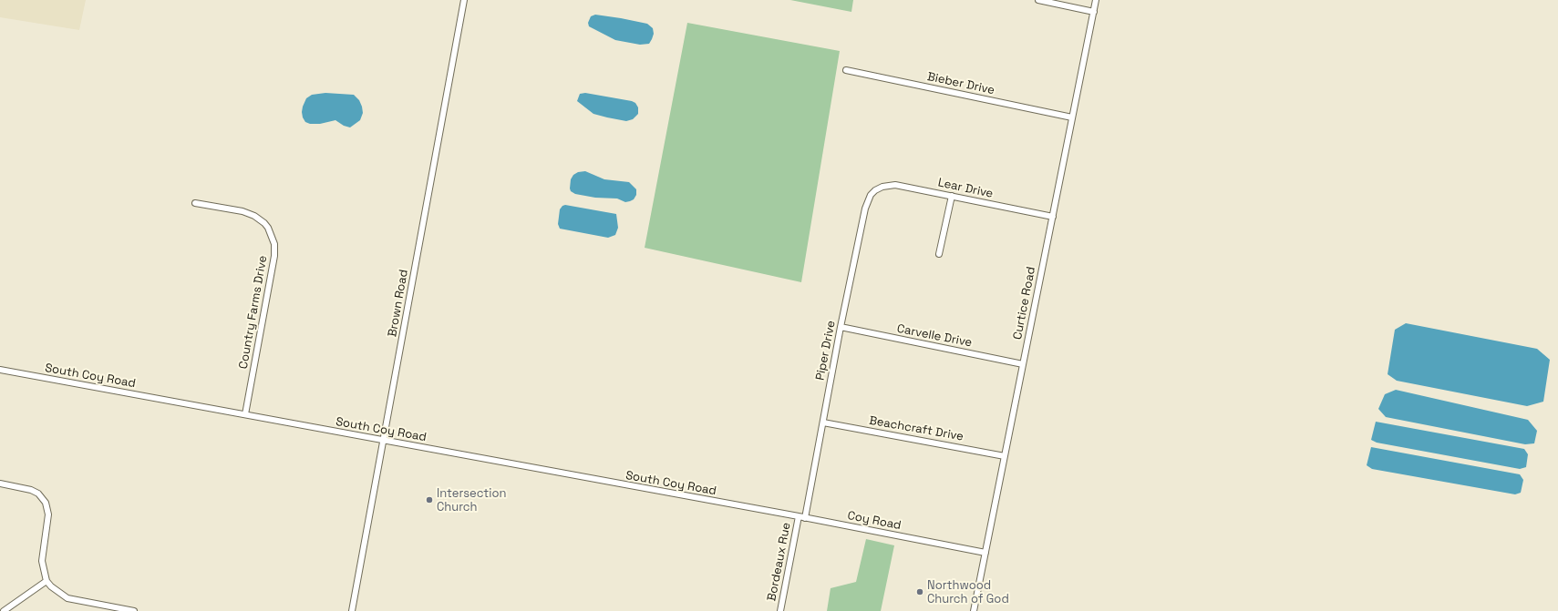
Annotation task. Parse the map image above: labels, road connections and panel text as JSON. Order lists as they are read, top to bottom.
{
  "streets": {
    "street": [
      "Bieber Drive",
      "Lear Drive",
      "Brown Road",
      "Curtice Road",
      "Country Farms Drive",
      "Carvelle Drive",
      "Piper Drive",
      "South Coy Road",
      "Beachcraft Drive",
      "Coy Road",
      "Bordeaux Rue"
    ]
  },
  "crossings": [
    ["Bieber Drive", "Curtice Road"],
    ["Lear Drive", "Curtice Road"],
    ["Lear Drive", "Piper Drive"],
    ["Brown Road", "South Coy Road"],
    ["Curtice Road", "Carvelle Drive"],
    ["Curtice Road", "Beachcraft Drive"],
    ["Curtice Road", "Coy Road"],
    ["Country Farms Drive", "South Coy Road"],
    ["Carvelle Drive", "Piper Drive"],
    ["Piper Drive", "Beachcraft Drive"],
    ["Piper Drive", "Coy Road"],
    ["South Coy Road", "Coy Road"],
    ["Coy Road", "Bordeaux Rue"]
  ],
  "places": ["Intersection Church", "Northwood Church of God"]
}
